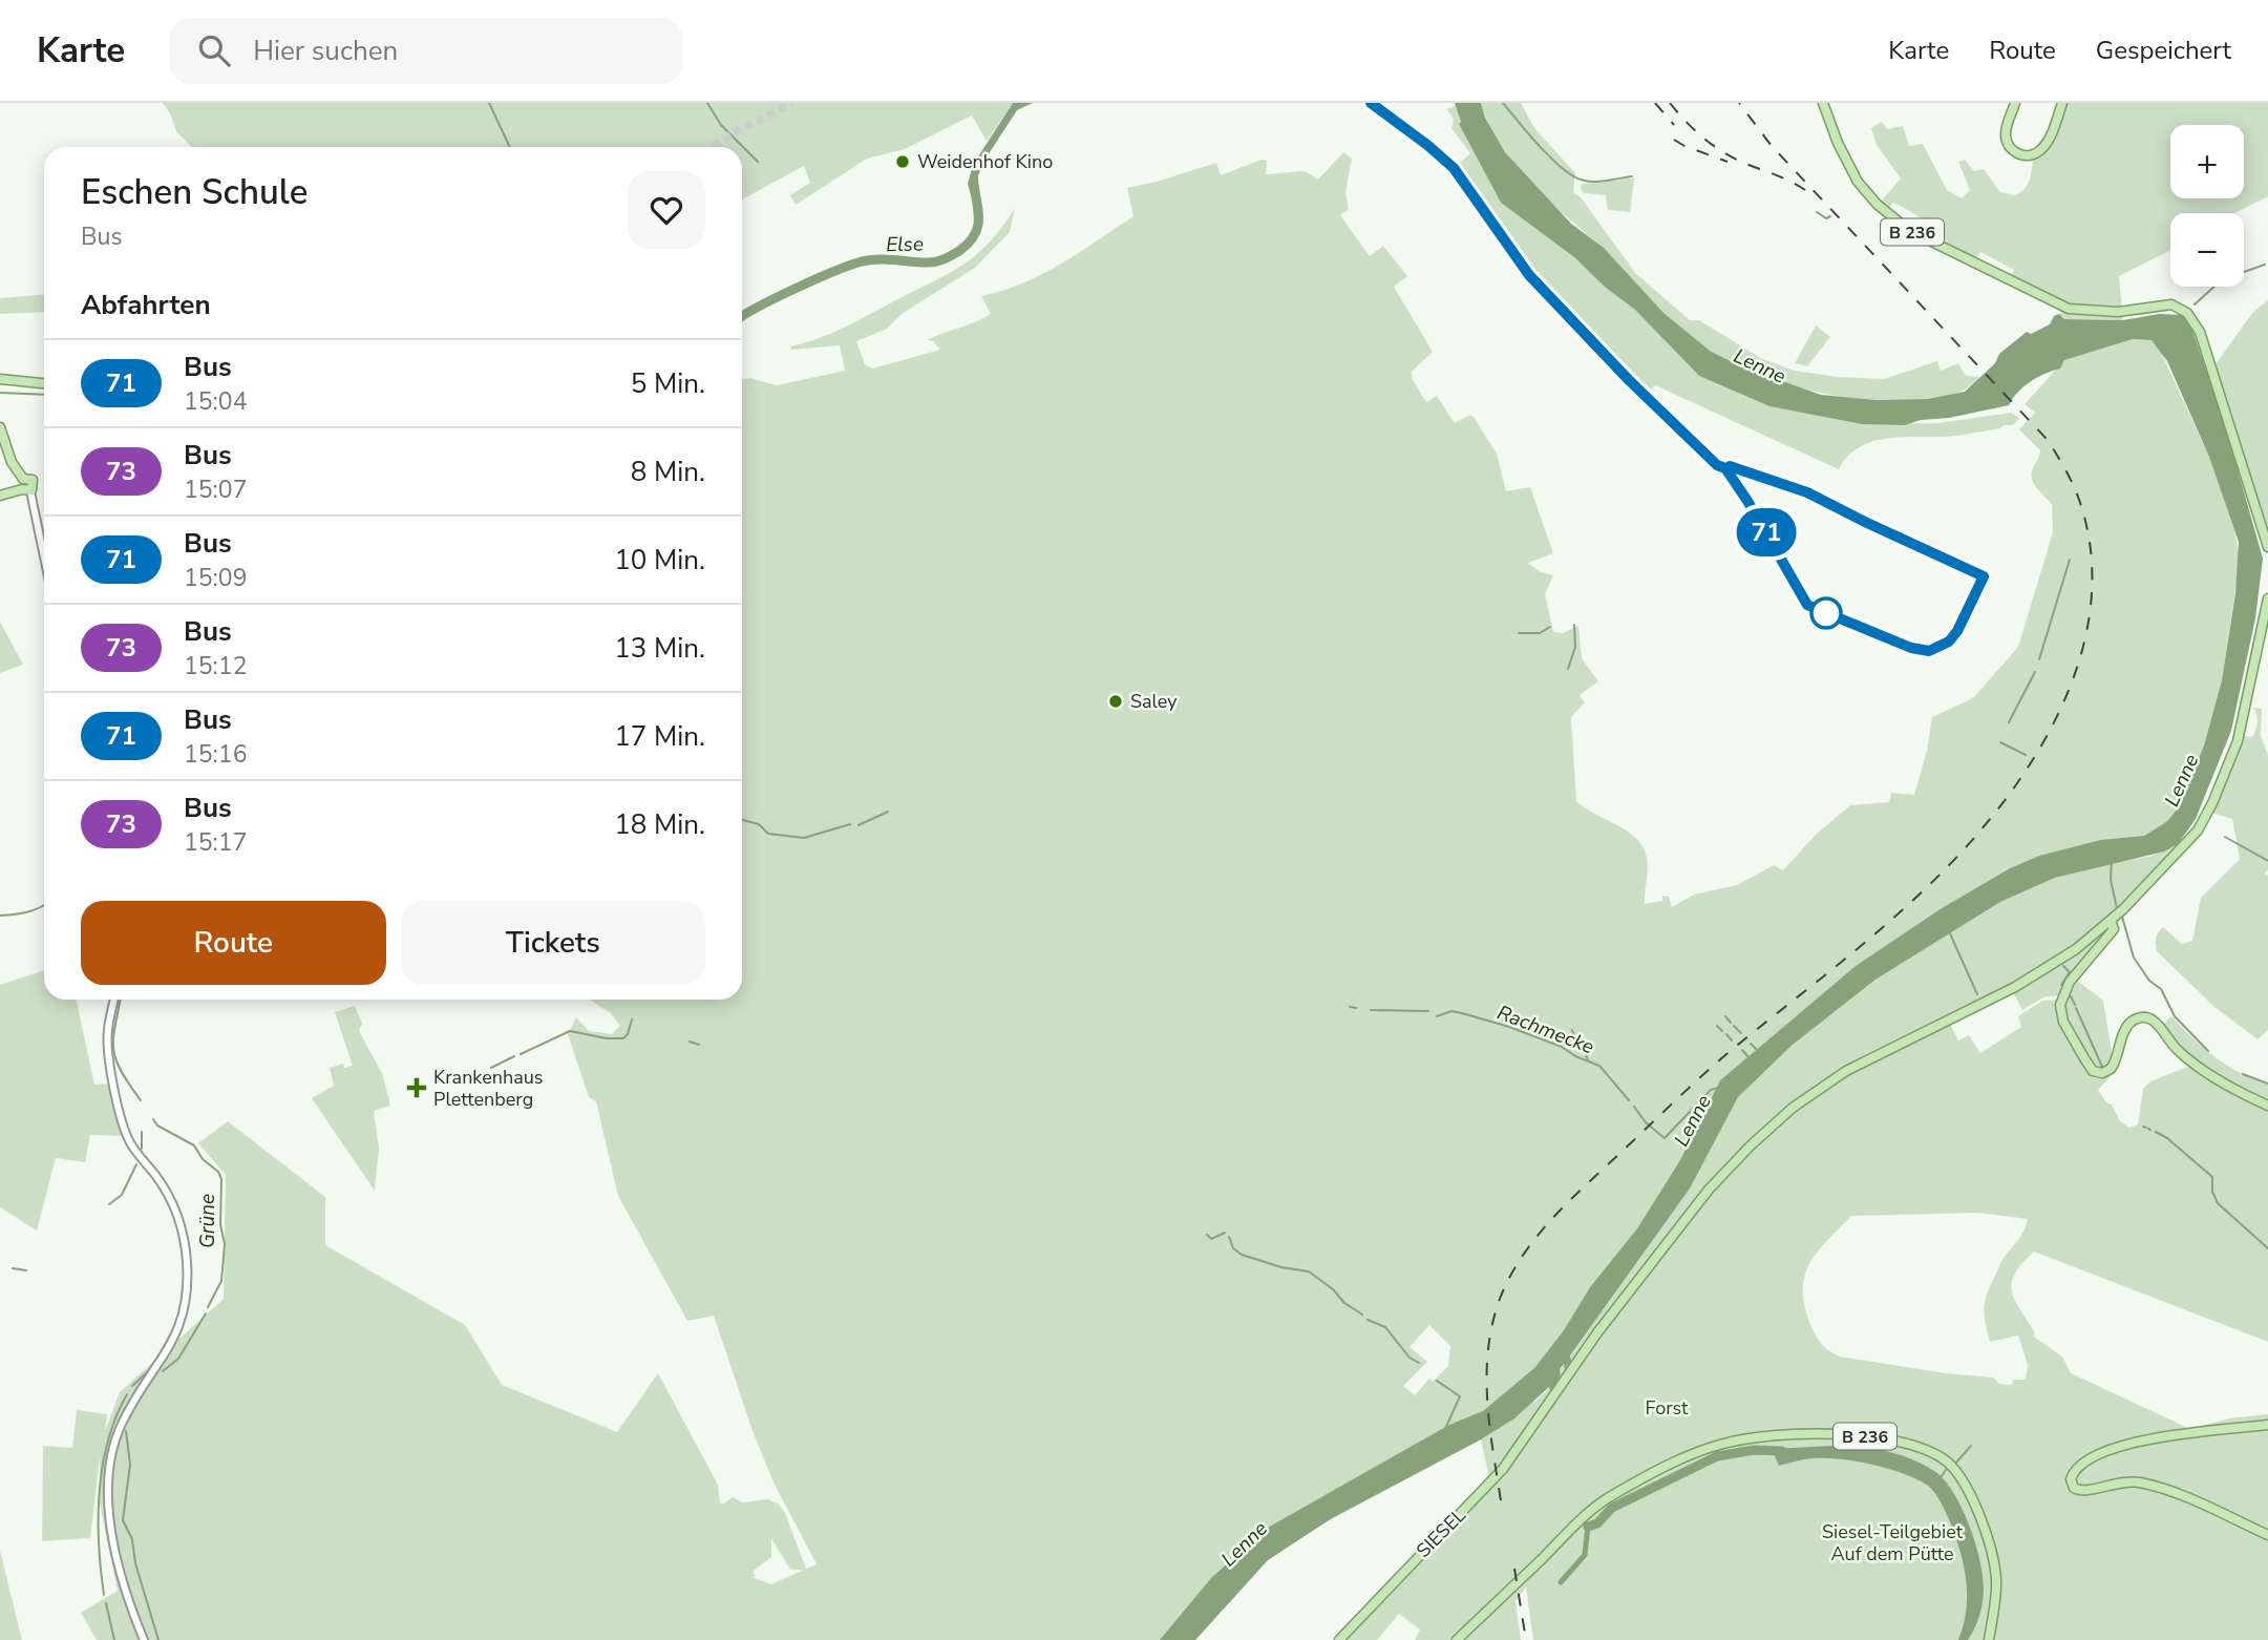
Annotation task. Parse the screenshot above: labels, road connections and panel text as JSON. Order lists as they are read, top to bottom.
{
  "streets": {
    "main road": ["B 236", "SIESEL"]
  },
  "water": [
    "Else",
    "Lenne",
    "Rachmecke",
    "Grüne"
  ],
  "parks": ["Forst", "Siesel-Teilgebiet Auf dem Pütte"],
  "places": {
    "other": ["Weidenhof Kino", "Saley"],
    "health": ["Krankenhaus Plettenberg"]
  },
  "lines": ["bus line 71"],
  "page": {
    "header": "Karte",
    "search": "Hier suchen",
    "nav": ["Karte", "Route", "Gespeichert"],
    "on_map": "71",
    "map_buttons": ["+", "−"],
    "heading": [
      ["Eschen Schule", "Bus"],
      "Abfahrten"
    ],
    "list": [
      {
        "mark": "71",
        "name": "Bus",
        "note": "15:04",
        "value": "5 Min."
      },
      {
        "mark": "73",
        "name": "Bus",
        "note": "15:07",
        "value": "8 Min."
      },
      {
        "mark": "71",
        "name": "Bus",
        "note": "15:09",
        "value": "10 Min."
      },
      {
        "mark": "73",
        "name": "Bus",
        "note": "15:12",
        "value": "13 Min."
      },
      {
        "mark": "71",
        "name": "Bus",
        "note": "15:16",
        "value": "17 Min."
      },
      {
        "mark": "73",
        "name": "Bus",
        "note": "15:17",
        "value": "18 Min."
      }
    ],
    "buttons": ["Route", "Tickets"]
  }
}
